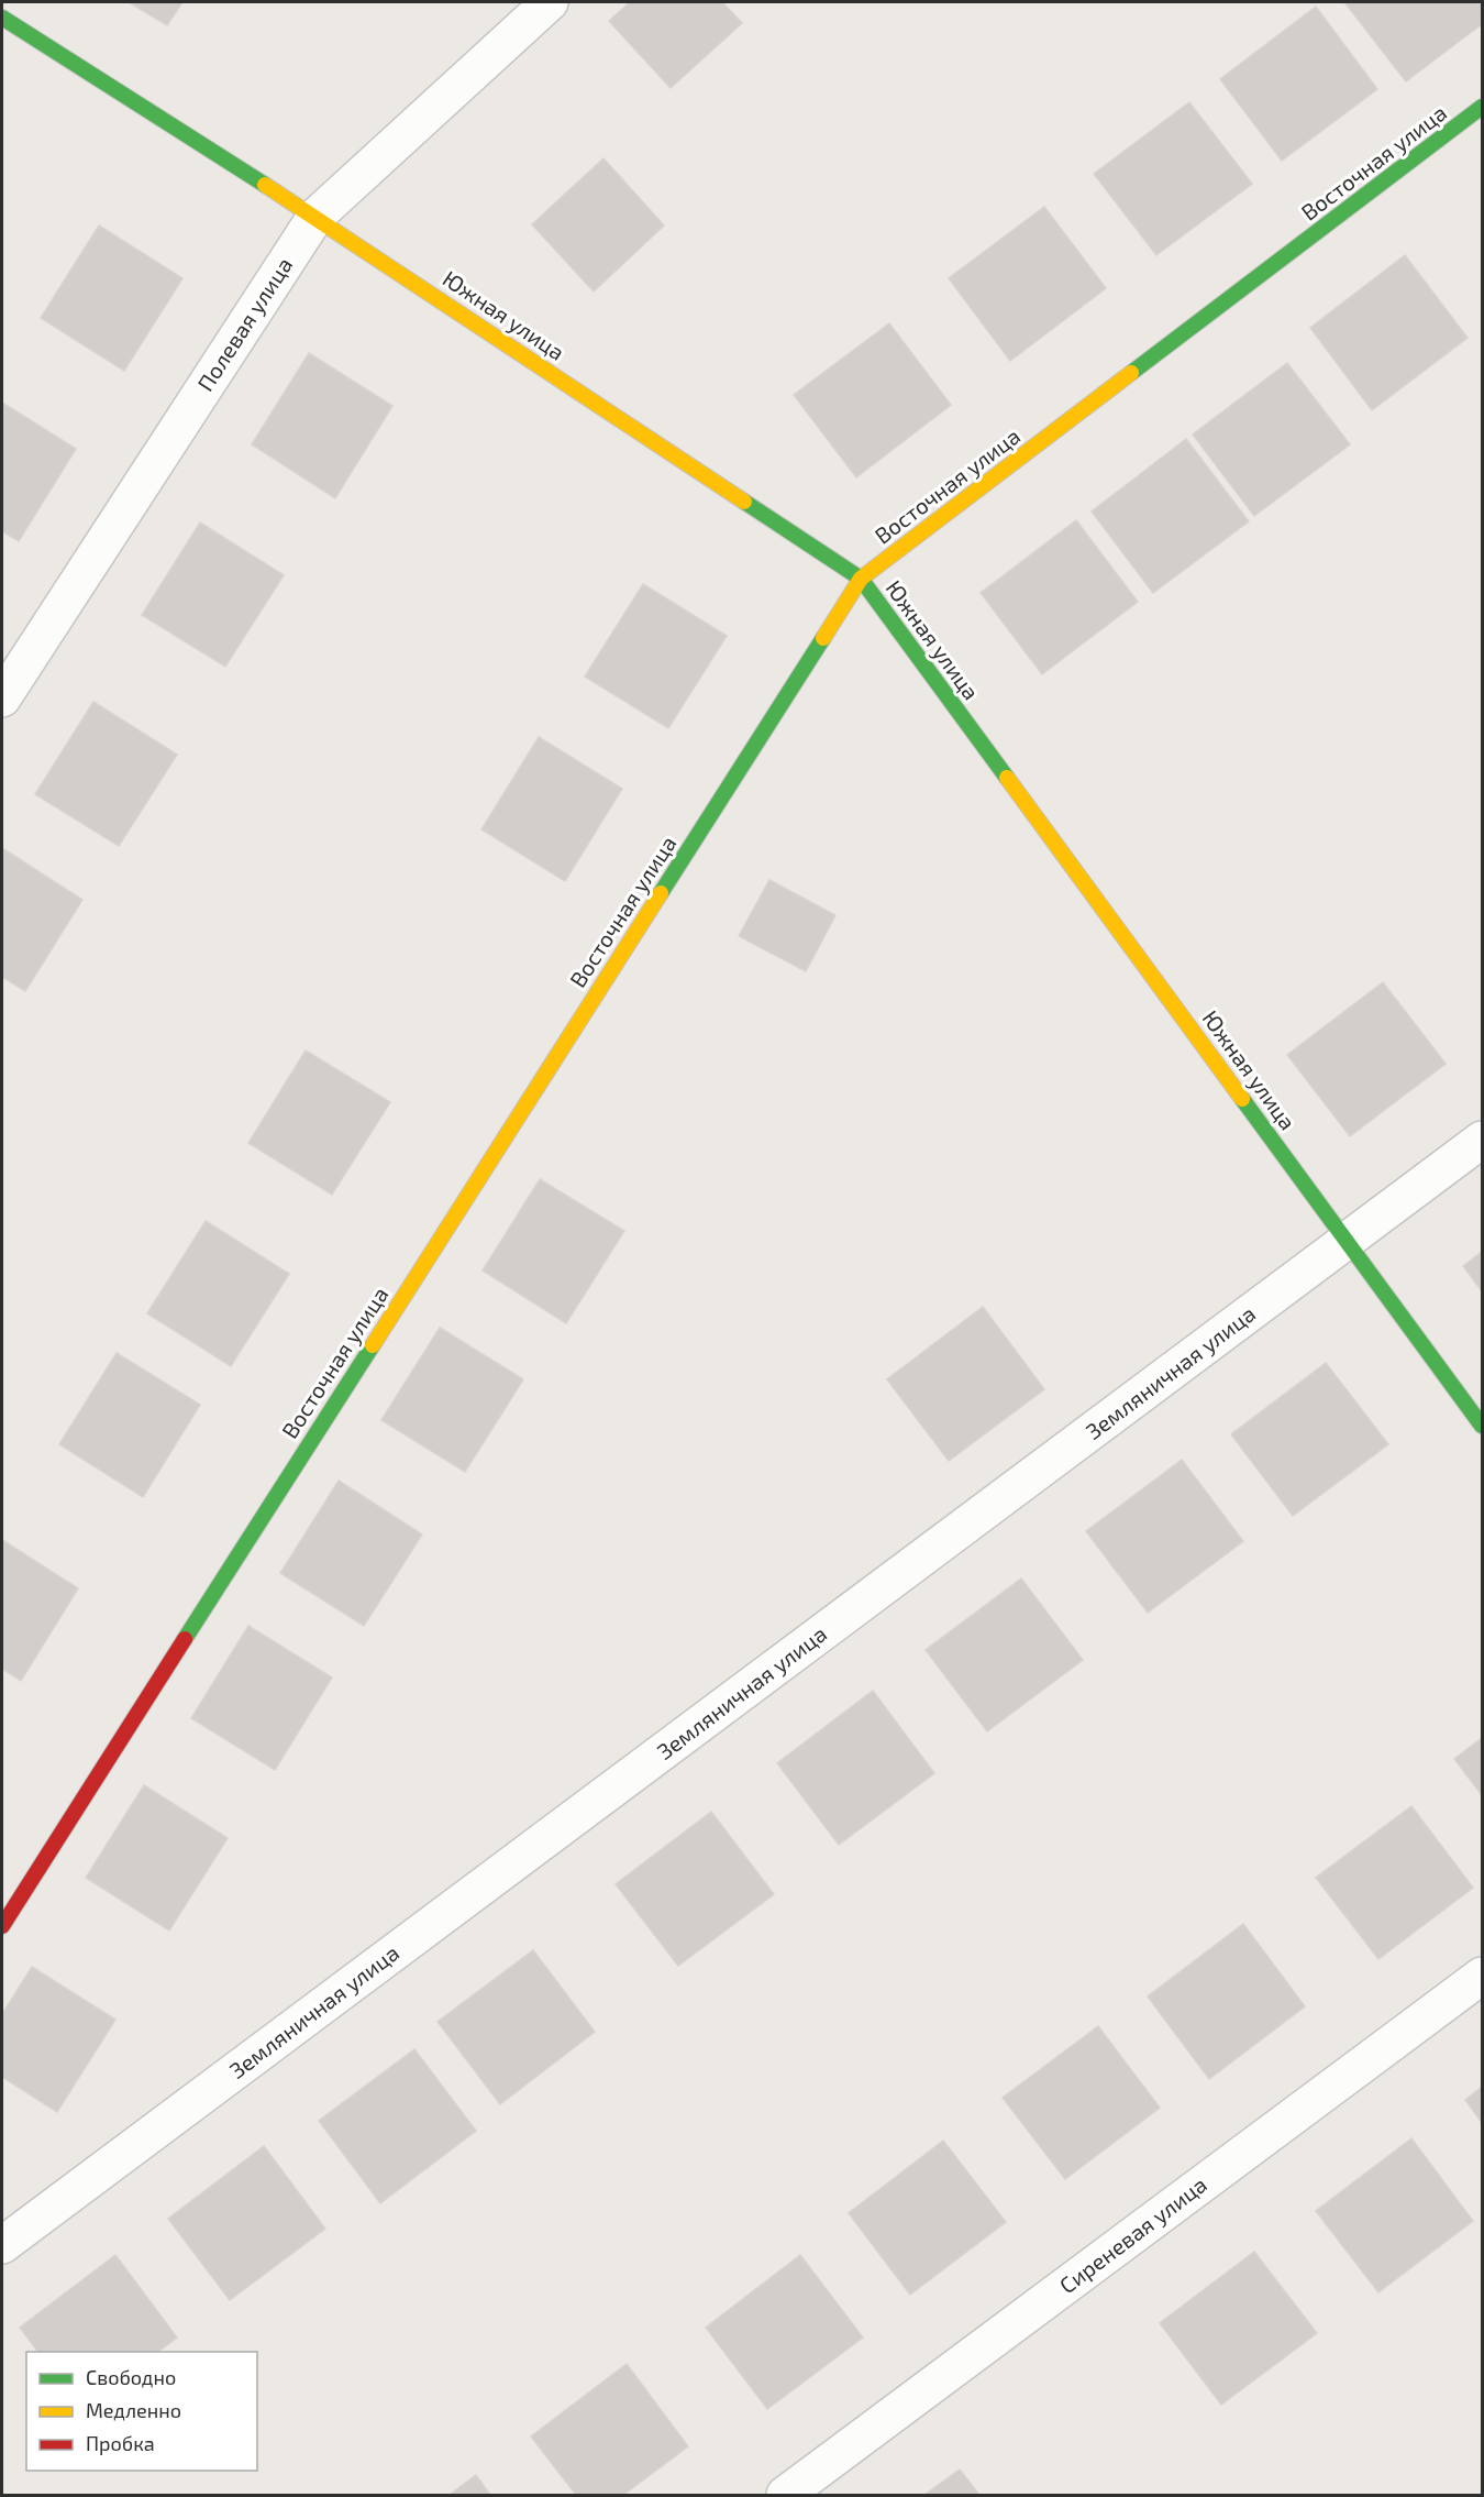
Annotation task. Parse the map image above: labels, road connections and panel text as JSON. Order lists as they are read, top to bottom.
{
  "streets": {
    "street": [
      "Восточная улица",
      "Южная улица",
      "Полевая улица",
      "Земляничная улица",
      "Сиреневая улица"
    ]
  },
  "crossings": [
    ["Восточная улица", "Южная улица"],
    ["Южная улица", "Полевая улица"],
    ["Южная улица", "Земляничная улица"]
  ],
  "legend": ["Свободно", "Медленно", "Пробка"]
}
